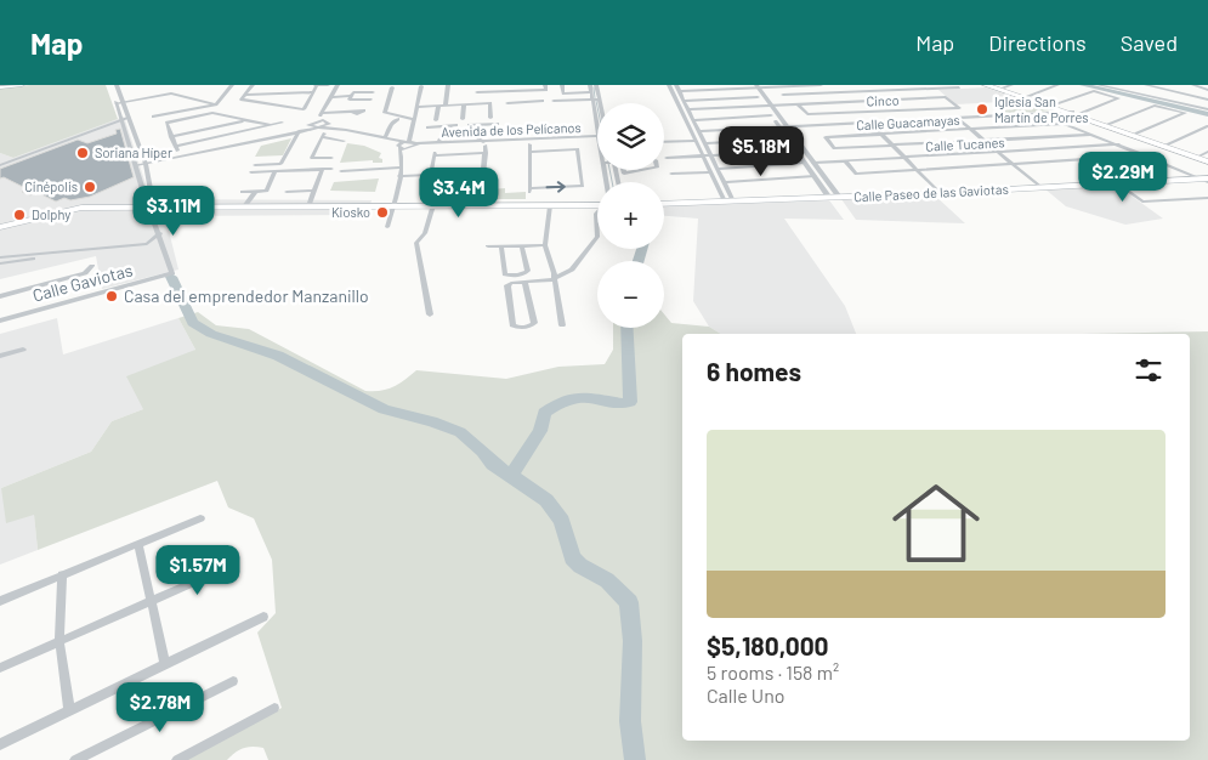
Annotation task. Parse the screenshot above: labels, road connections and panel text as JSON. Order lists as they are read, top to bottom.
{
  "streets": {
    "main road": ["Calle Paseo de las Gaviotas"],
    "street": [
      "Cinco",
      "Calle Guacamayas",
      "Avenida de los Pelícanos",
      "Calle Tucanes",
      "Calle Gaviotas"
    ]
  },
  "places": [
    "Iglesia San Martín de Porres",
    "Soriana Híper",
    "Cinépolis",
    "Kiosko",
    "Dolphy",
    "Casa del emprendedor Manzanillo"
  ],
  "page": {
    "header": "Map",
    "nav": ["Map", "Directions", "Saved"],
    "map_buttons": ["+", "−"],
    "price": [
      "$5.18M",
      "$2.29M",
      "$3.4M",
      "$3.11M",
      "$1.57M",
      "$2.78M"
    ],
    "heading": "6 homes",
    "list": [
      {
        "name": "$5,180,000",
        "note": "5 rooms · 158 m² · Calle Uno"
      }
    ]
  }
}
